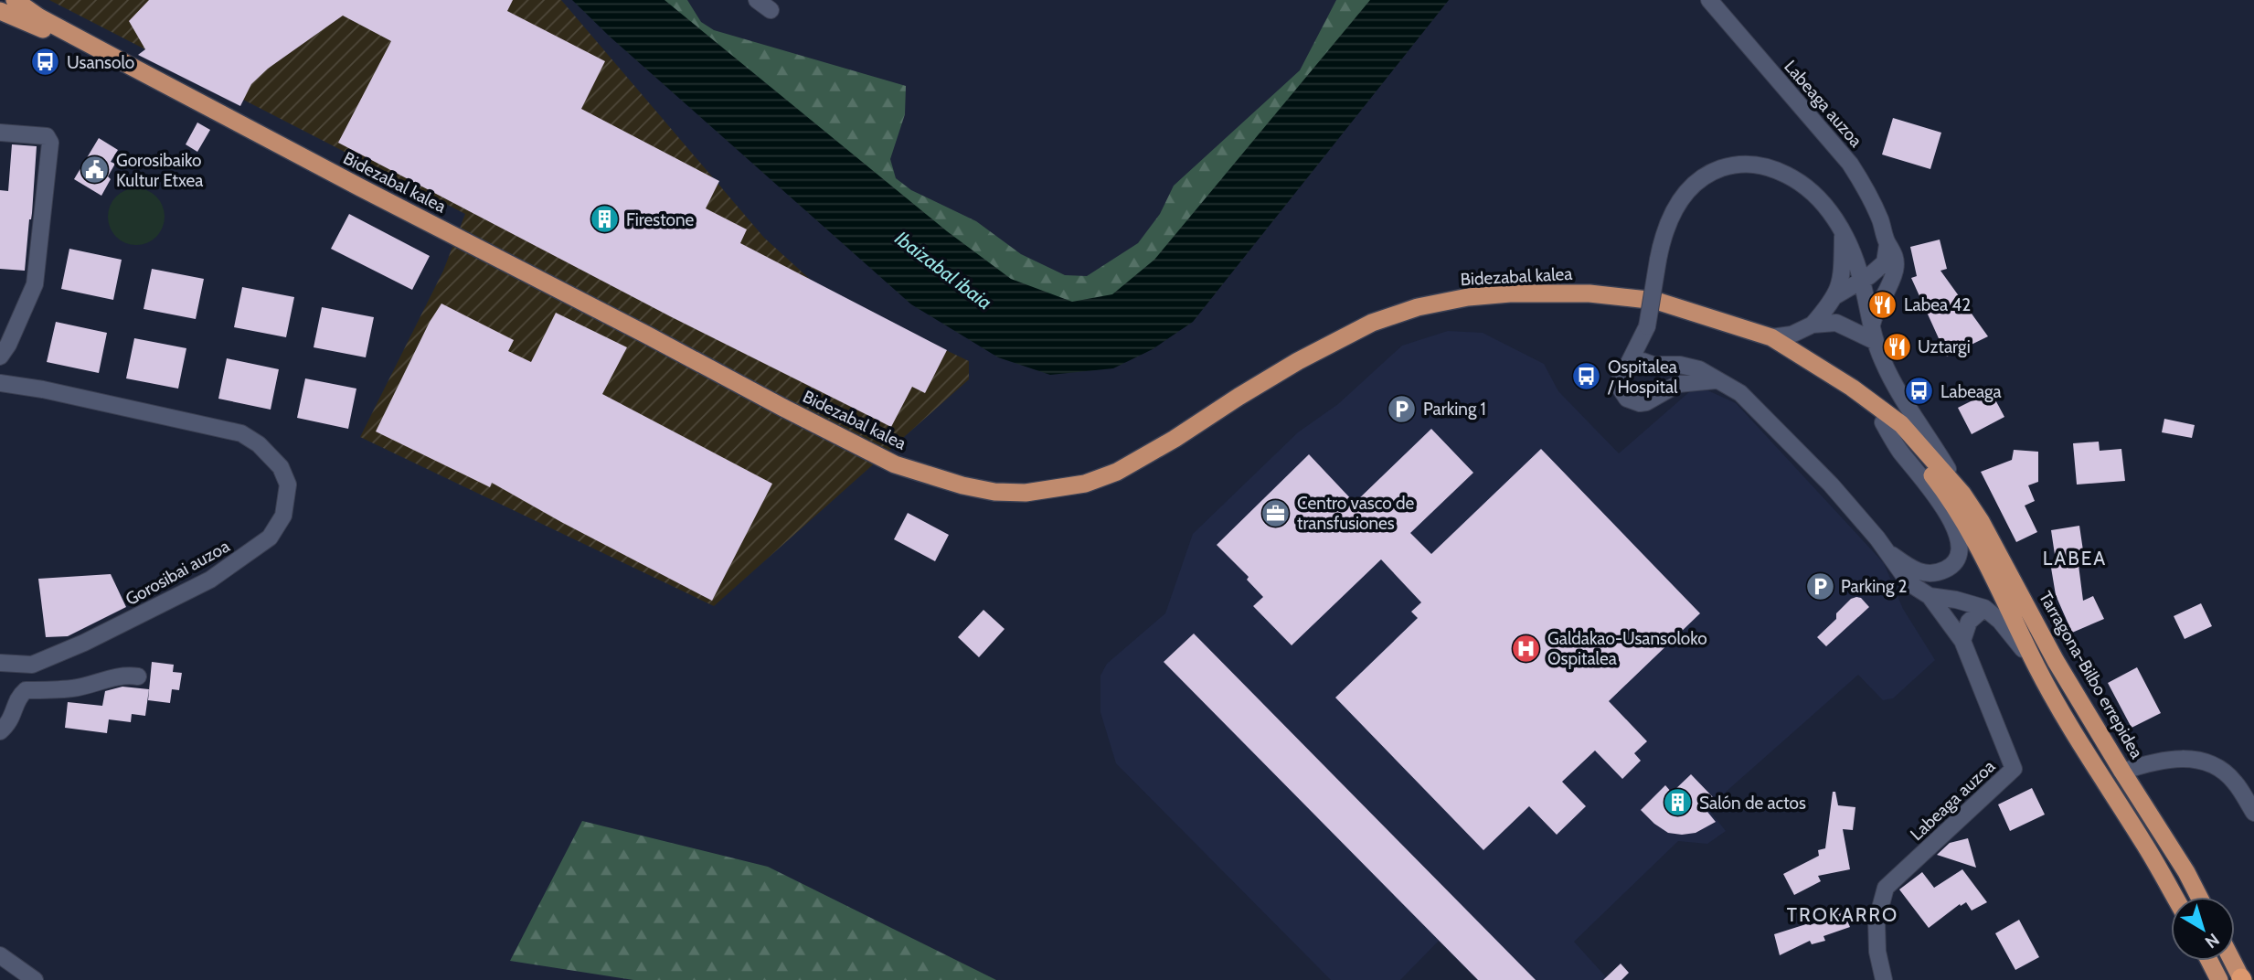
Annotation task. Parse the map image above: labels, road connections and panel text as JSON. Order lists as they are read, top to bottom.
{
  "streets": {
    "highway": ["Bidezabal kalea", "Tarragona-Bilbo errepidea"],
    "street": ["Labeaga auzoa", "Gorosibai auzoa"]
  },
  "crossings": [
    ["Bidezabal kalea", "Tarragona-Bilbo errepidea"]
  ],
  "districts": ["LABEA", "TROKARRO"],
  "water": ["Ibaizabal ibaia"],
  "places": {
    "bus stop": ["Usansolo", "Ospitalea / Hospital", "Labeaga"],
    "public building": ["Gorosibaiko Kultur Etxea"],
    "building": ["Firestone", "Salón de actos"],
    "restaurant": ["Labea 42", "Uztargi"],
    "parking": ["Parking 1", "Parking 2"],
    "office": ["Centro vasco de transfusiones"],
    "hospital": ["Galdakao-Usansoloko Ospitalea"]
  },
  "north": "bottom right"
}
